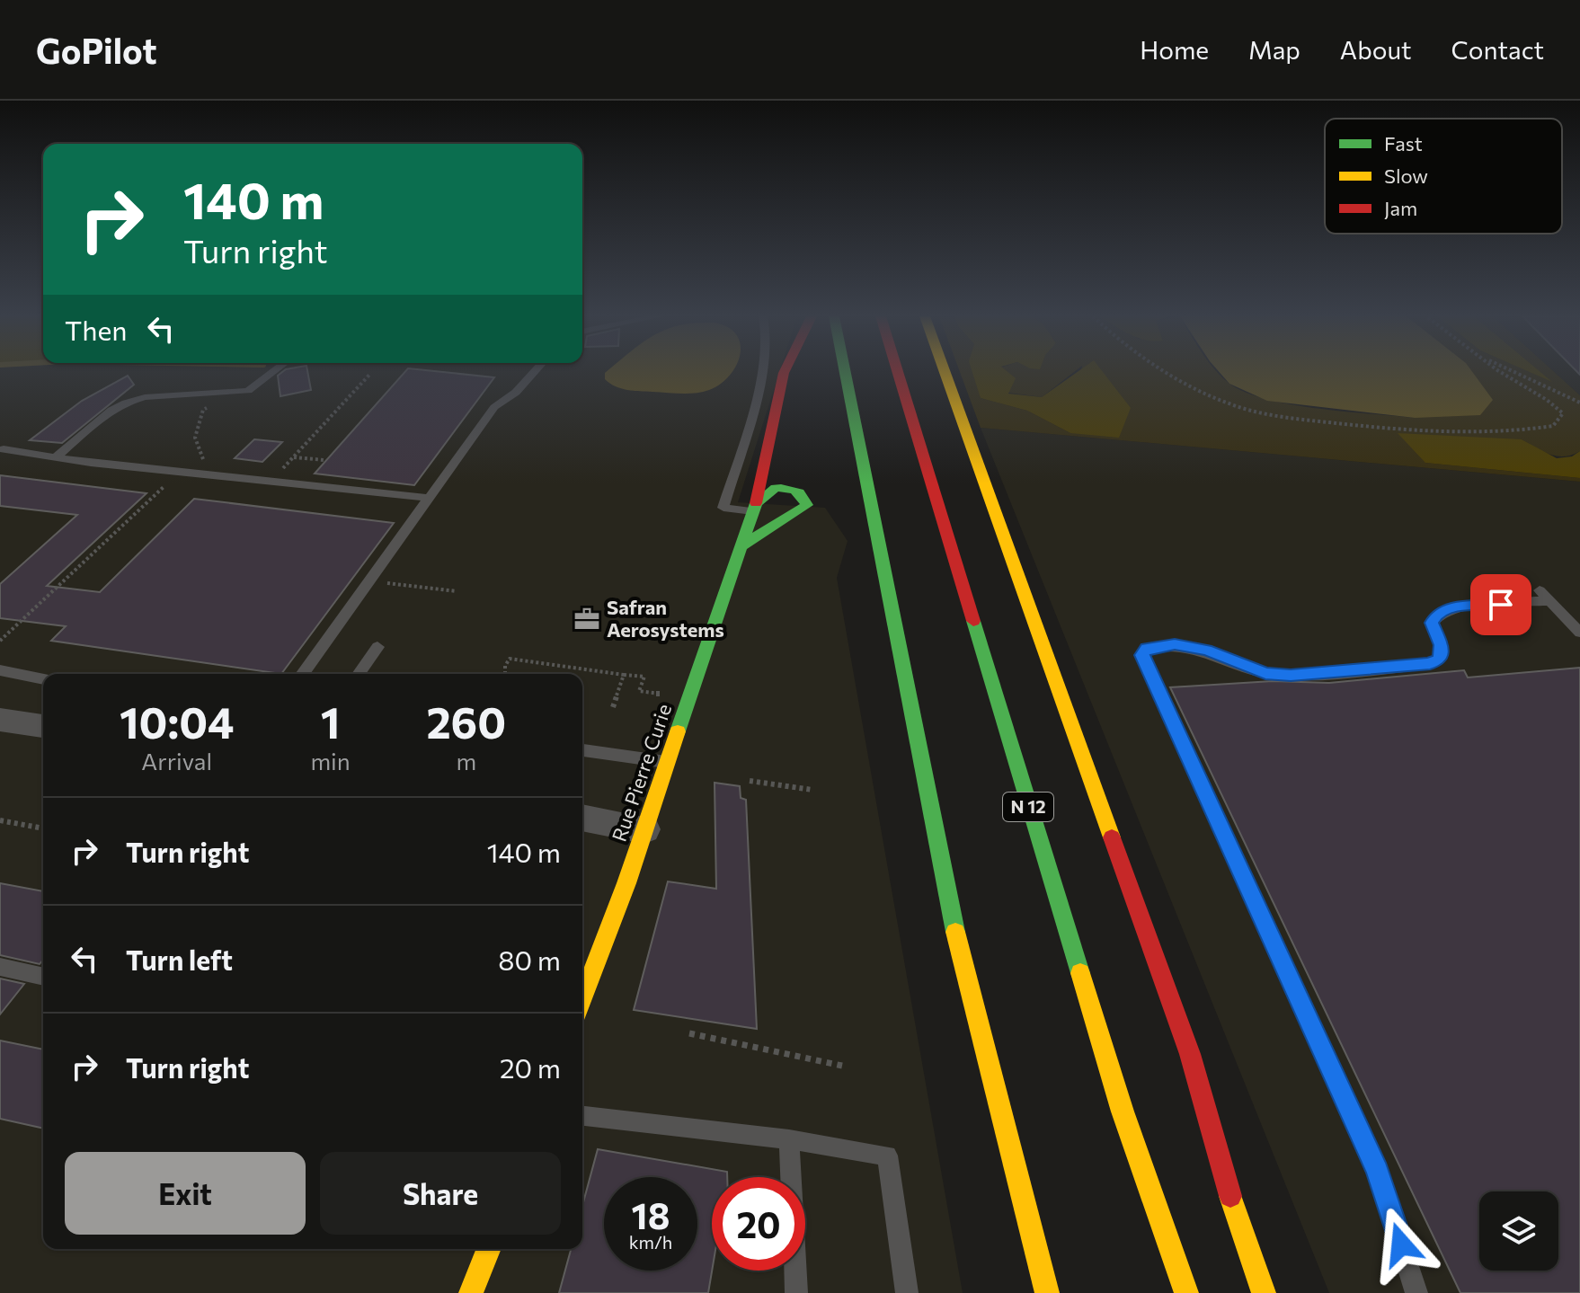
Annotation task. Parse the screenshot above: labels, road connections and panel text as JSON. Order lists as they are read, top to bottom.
{
  "streets": {
    "main road": ["Rue Pierre Curie", "N 12"]
  },
  "places": {
    "office": ["Safran Aerosystems"]
  },
  "legend": ["Fast", "Slow", "Jam"],
  "page": {
    "header": "GoPilot",
    "nav": [
      "Home",
      "Map",
      "About",
      "Contact"
    ],
    "turn": ["140 m", "Turn right"],
    "then": "Then",
    "eta": [
      "10:04",
      "Arrival",
      "1",
      "min",
      "260",
      "m"
    ],
    "list": [
      {
        "name": "Turn right",
        "value": "140 m"
      },
      {
        "name": "Turn left",
        "value": "80 m"
      },
      {
        "name": "Turn right",
        "value": "20 m"
      }
    ],
    "buttons": ["Exit", "Share"],
    "speed": "18 km/h",
    "limit": "20"
  }
}
